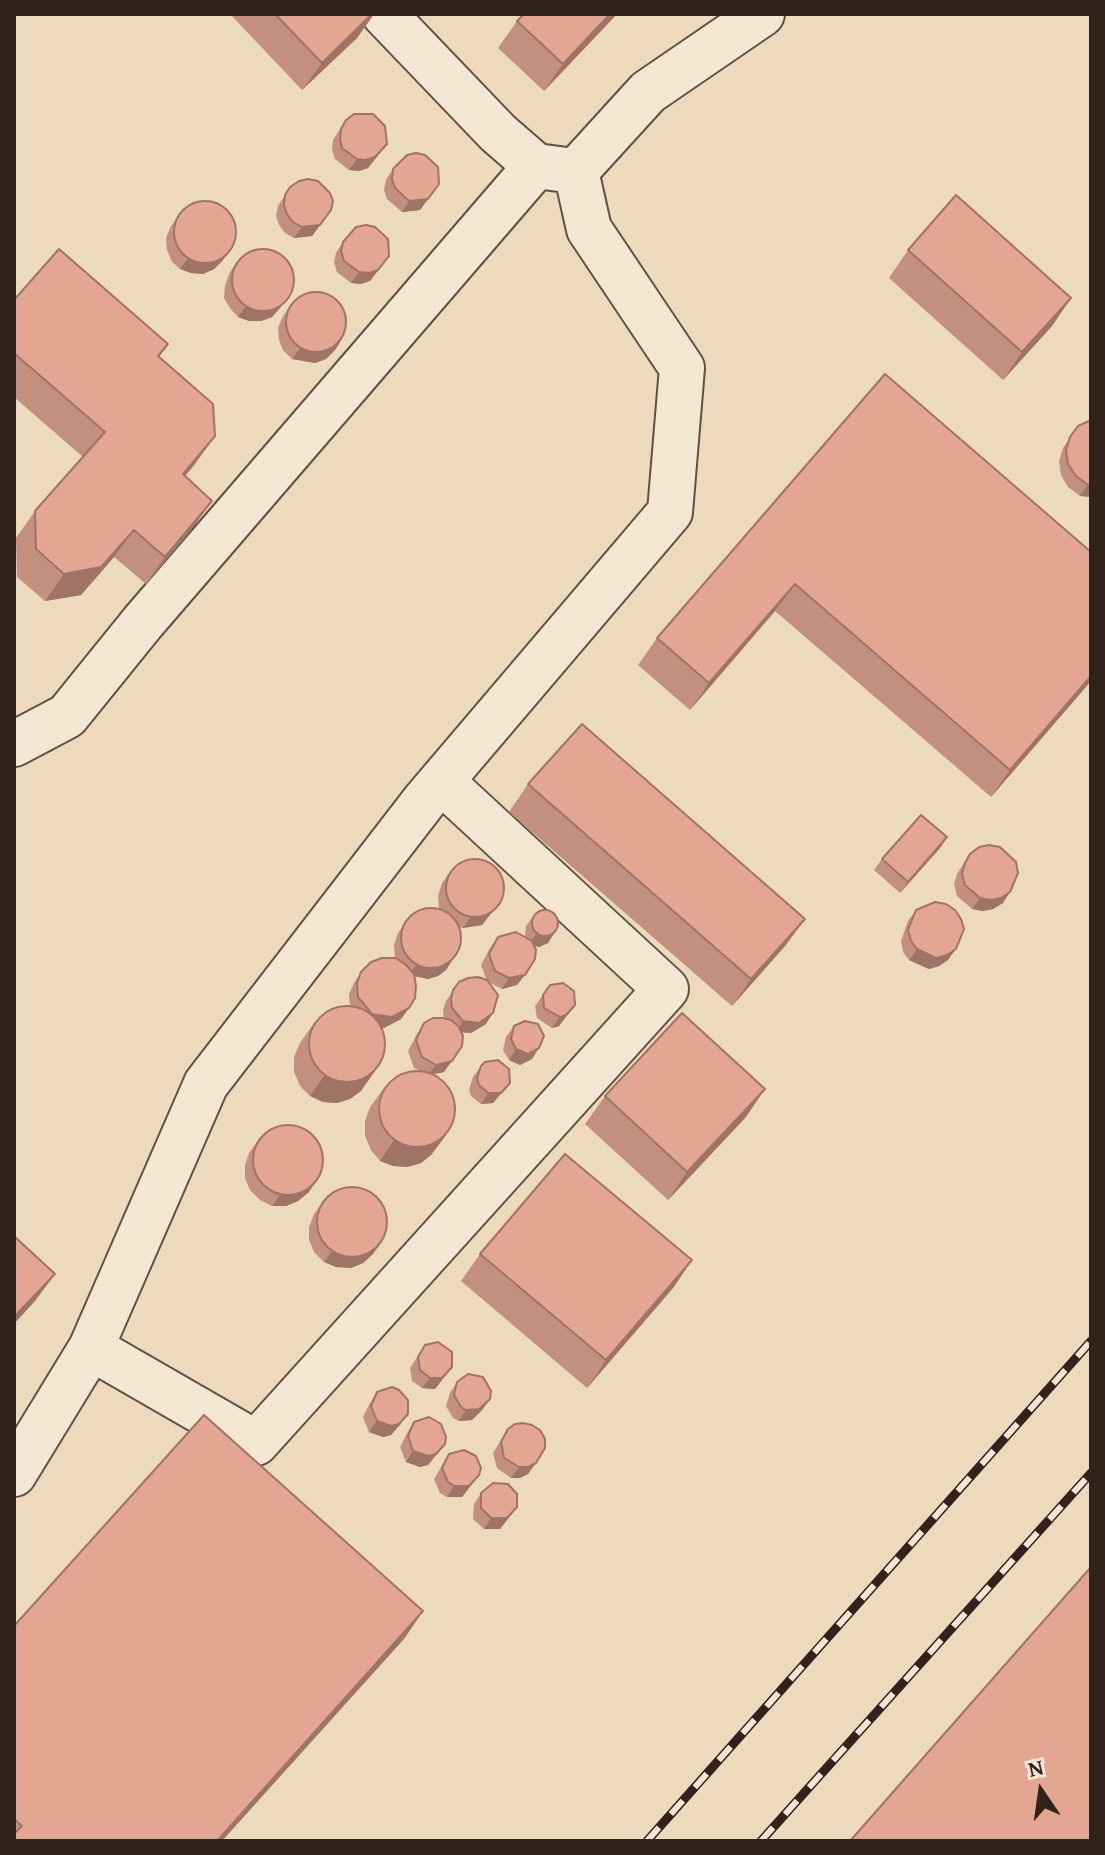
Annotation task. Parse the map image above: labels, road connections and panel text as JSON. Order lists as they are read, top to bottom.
{
  "north": "top"
}
